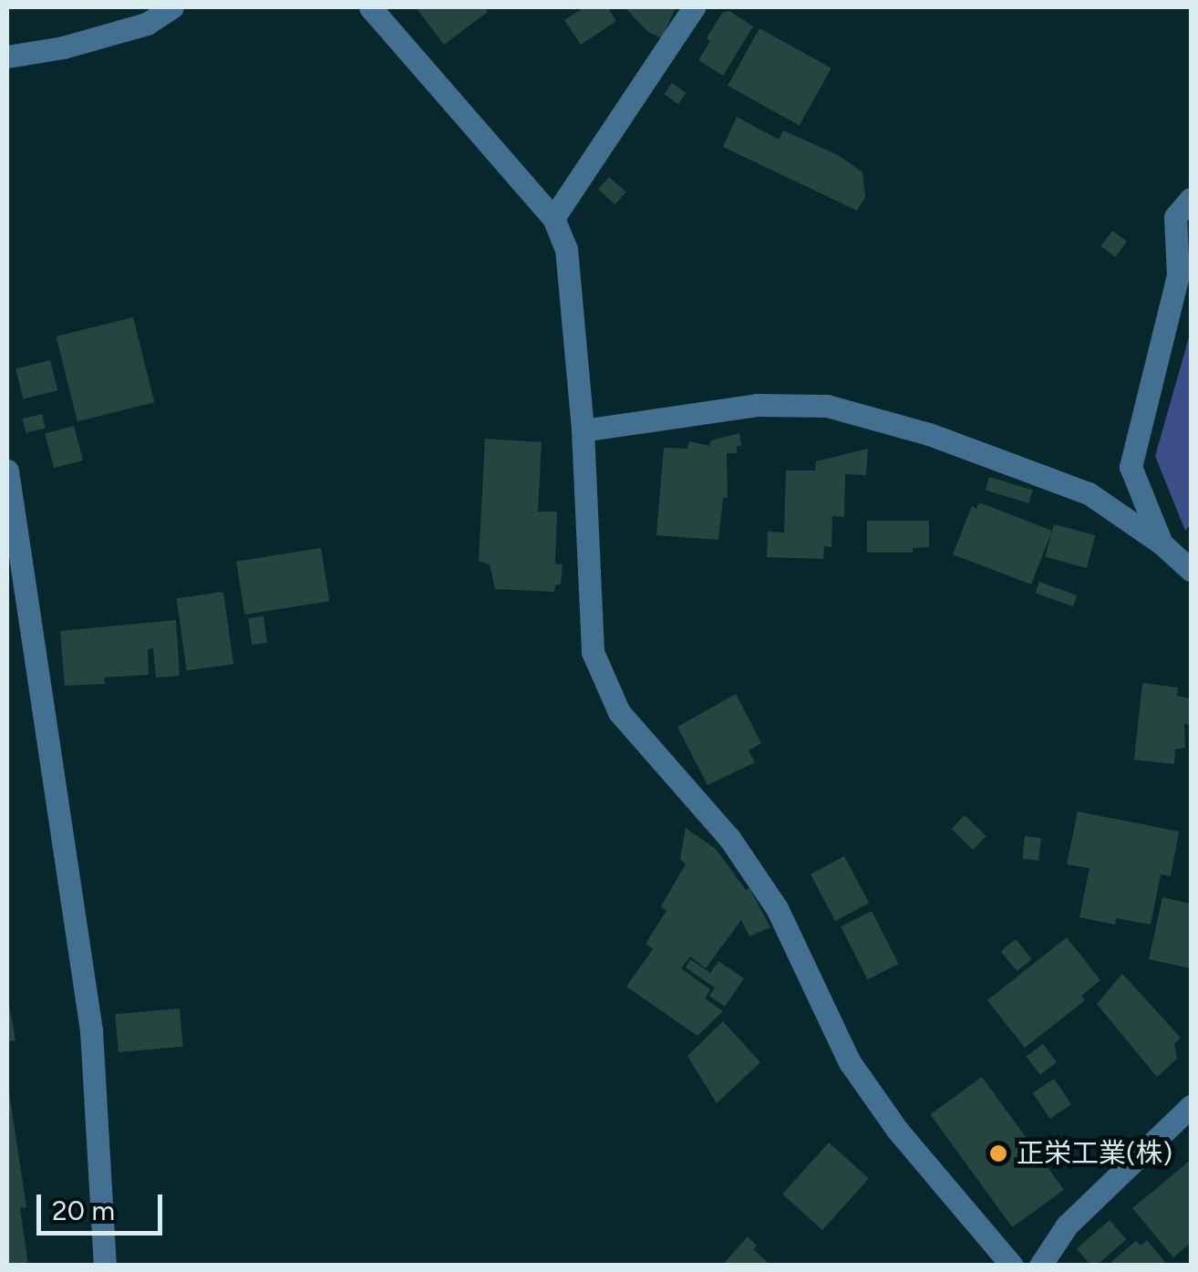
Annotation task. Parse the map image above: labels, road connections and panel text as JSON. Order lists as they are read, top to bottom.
{
  "places": ["正栄工業(株)"],
  "scale_bar": "20 m"
}
